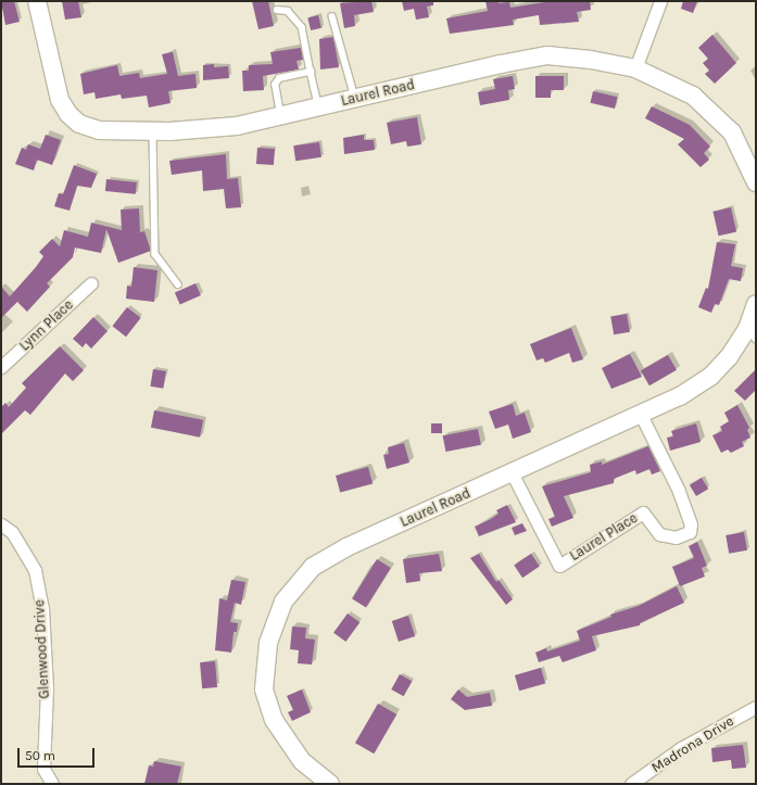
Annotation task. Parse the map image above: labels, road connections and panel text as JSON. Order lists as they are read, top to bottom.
{
  "streets": {
    "street": [
      "Laurel Road",
      "Lynn Place",
      "Laurel Place",
      "Glenwood Drive",
      "Madrona Drive"
    ]
  },
  "crossings": [
    ["Laurel Road", "Laurel Place"]
  ],
  "scale_bar": "50 m"
}
